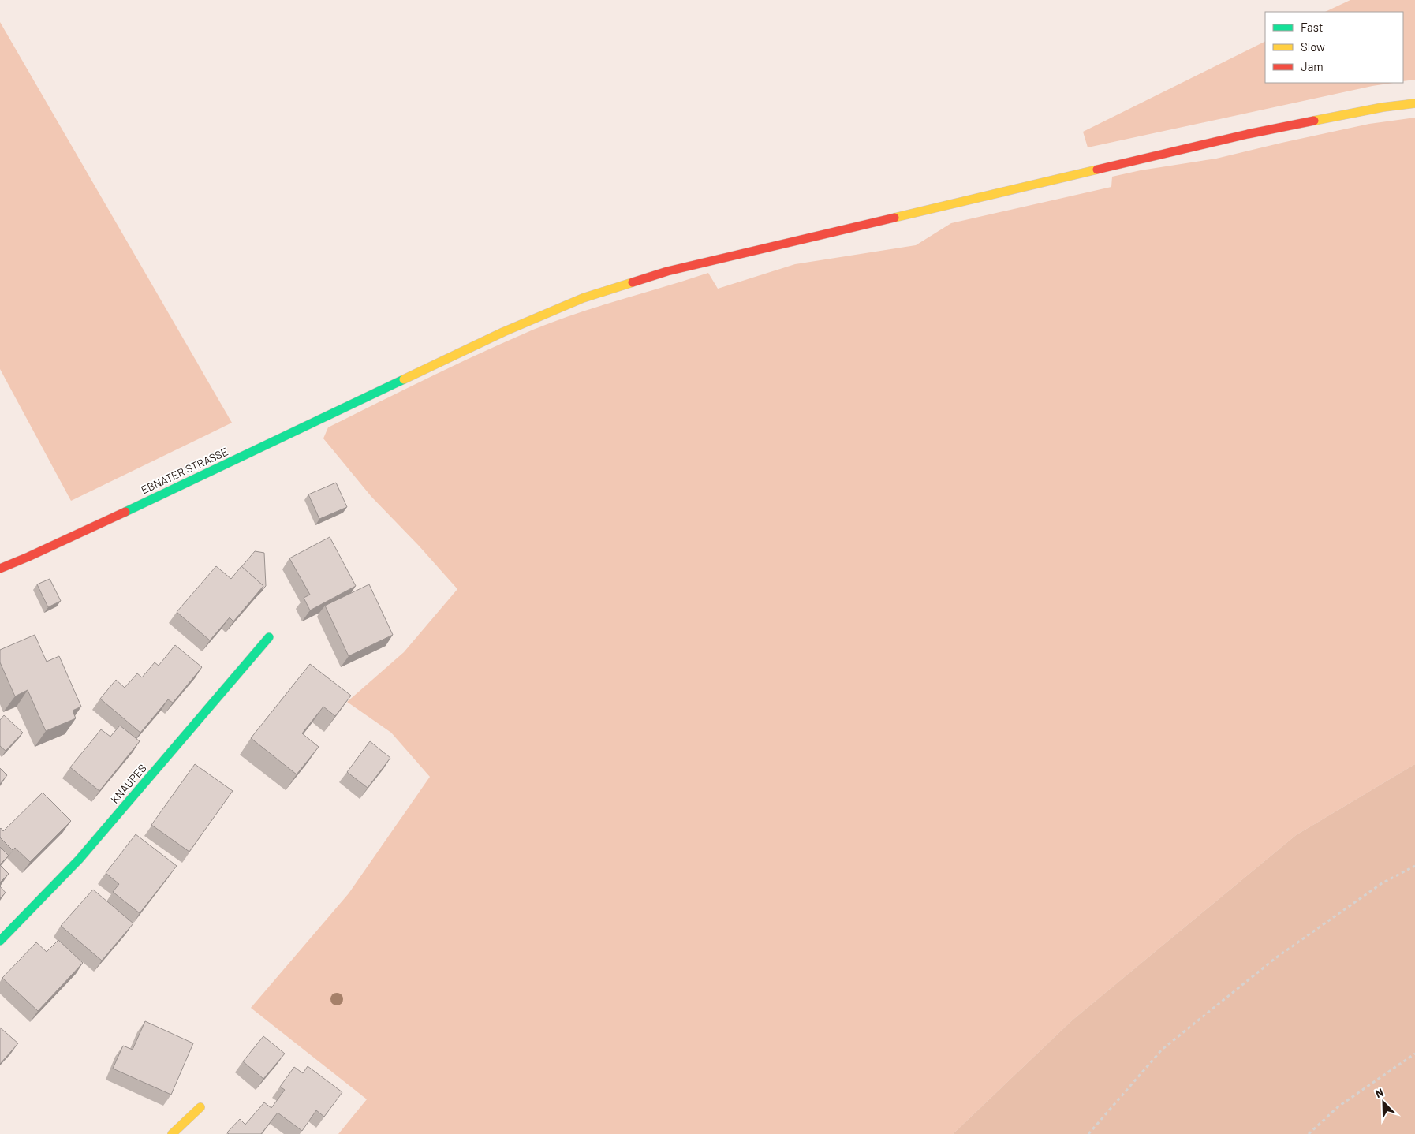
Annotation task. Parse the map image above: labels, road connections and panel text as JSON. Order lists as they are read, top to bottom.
{
  "streets": {
    "main road": ["EBNATER STRASSE", "KNAUPES"]
  },
  "legend": ["Fast", "Slow", "Jam"],
  "north": "top left"
}
